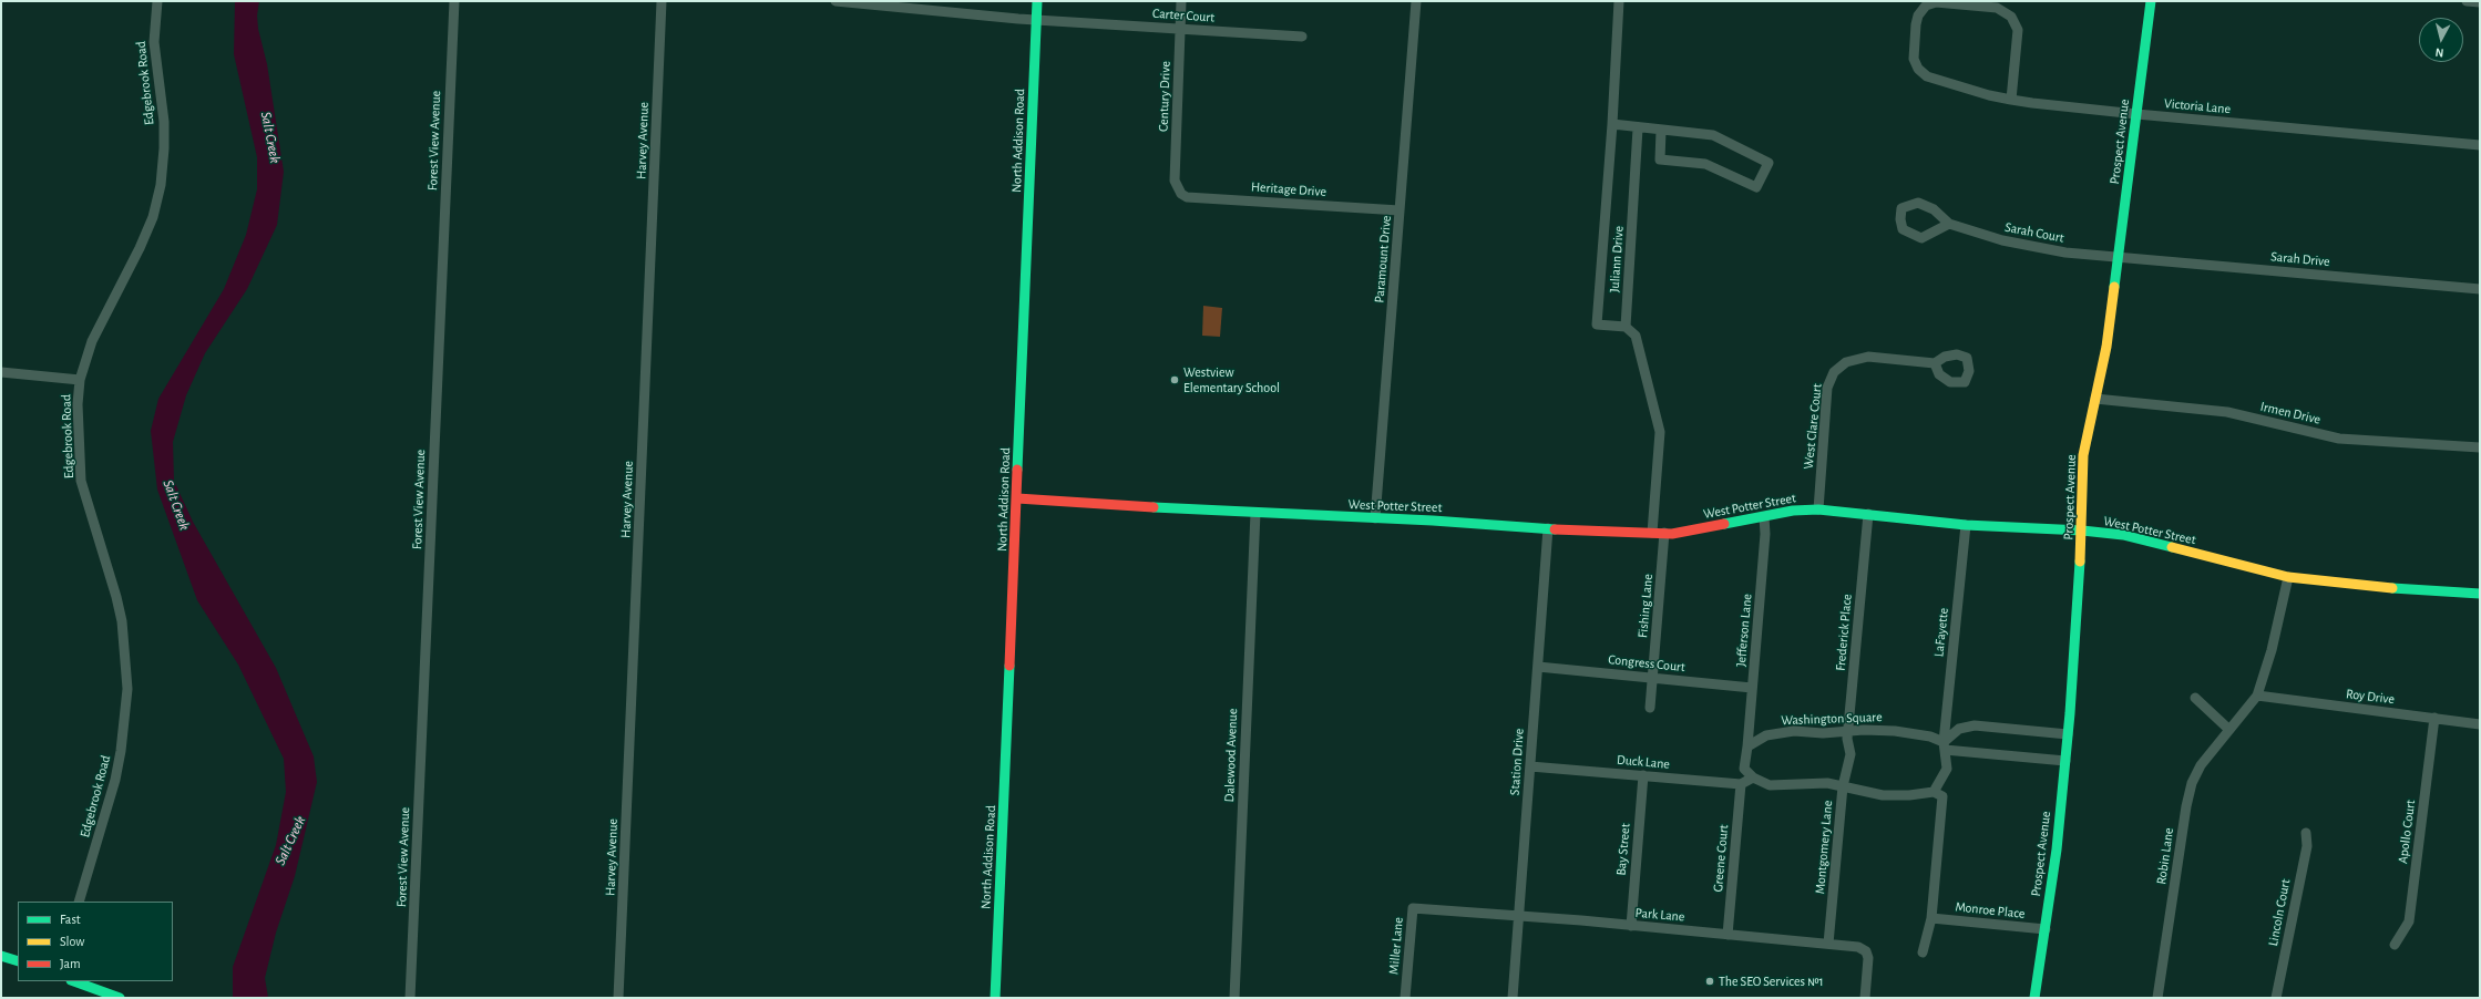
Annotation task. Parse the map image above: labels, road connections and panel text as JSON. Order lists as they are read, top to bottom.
{
  "streets": {
    "street": [
      "Carter Court",
      "Edgebrook Road",
      "Century Drive",
      "Victoria Lane",
      "Forest View Avenue",
      "Harvey Avenue",
      "North Addison Road",
      "Prospect Avenue",
      "Heritage Drive",
      "Sarah Court",
      "Paramount Drive",
      "Juliann Drive",
      "Sarah Drive",
      "Irmen Drive",
      "West Clare Court",
      "West Potter Street",
      "Fishing Lane",
      "Jefferson Lane",
      "Frederick Place",
      "LaFayette",
      "Congress Court",
      "Roy Drive",
      "Washington Square",
      "Dalewood Avenue",
      "Station Drive",
      "Duck Lane",
      "Apollo Court",
      "Montgomery Lane",
      "Bay Street",
      "Robin Lane",
      "Greene Court",
      "Monroe Place",
      "Lincoln Court",
      "Park Lane",
      "Miller Lane"
    ]
  },
  "crossings": [
    ["Carter Court", "Century Drive"],
    ["Carter Court", "North Addison Road"],
    ["Century Drive", "Heritage Drive"],
    ["Victoria Lane", "Prospect Avenue"],
    ["North Addison Road", "West Potter Street"],
    ["Prospect Avenue", "Sarah Court"],
    ["Prospect Avenue", "Sarah Drive"],
    ["Prospect Avenue", "Irmen Drive"],
    ["Prospect Avenue", "West Potter Street"],
    ["Prospect Avenue", "Washington Square"],
    ["Prospect Avenue", "Monroe Place"],
    ["Heritage Drive", "Paramount Drive"],
    ["Sarah Court", "Sarah Drive"],
    ["Paramount Drive", "West Potter Street"],
    ["West Clare Court", "West Potter Street"],
    ["West Potter Street", "Fishing Lane"],
    ["West Potter Street", "Jefferson Lane"],
    ["West Potter Street", "Frederick Place"],
    ["West Potter Street", "LaFayette"],
    ["West Potter Street", "Dalewood Avenue"],
    ["West Potter Street", "Station Drive"],
    ["West Potter Street", "Robin Lane"],
    ["Fishing Lane", "Congress Court"],
    ["Jefferson Lane", "Congress Court"],
    ["Jefferson Lane", "Washington Square"],
    ["Frederick Place", "Washington Square"],
    ["Frederick Place", "Montgomery Lane"],
    ["LaFayette", "Washington Square"],
    ["Congress Court", "Station Drive"],
    ["Roy Drive", "Apollo Court"],
    ["Roy Drive", "Robin Lane"],
    ["Station Drive", "Duck Lane"],
    ["Station Drive", "Park Lane"],
    ["Duck Lane", "Bay Street"],
    ["Duck Lane", "Greene Court"],
    ["Montgomery Lane", "Park Lane"],
    ["Bay Street", "Park Lane"],
    ["Greene Court", "Park Lane"],
    ["Park Lane", "Miller Lane"]
  ],
  "water": ["Salt Creek"],
  "places": ["Westview Elementary School", "The SEO Services №1"],
  "legend": ["Fast", "Slow", "Jam"],
  "north": "bottom"
}
